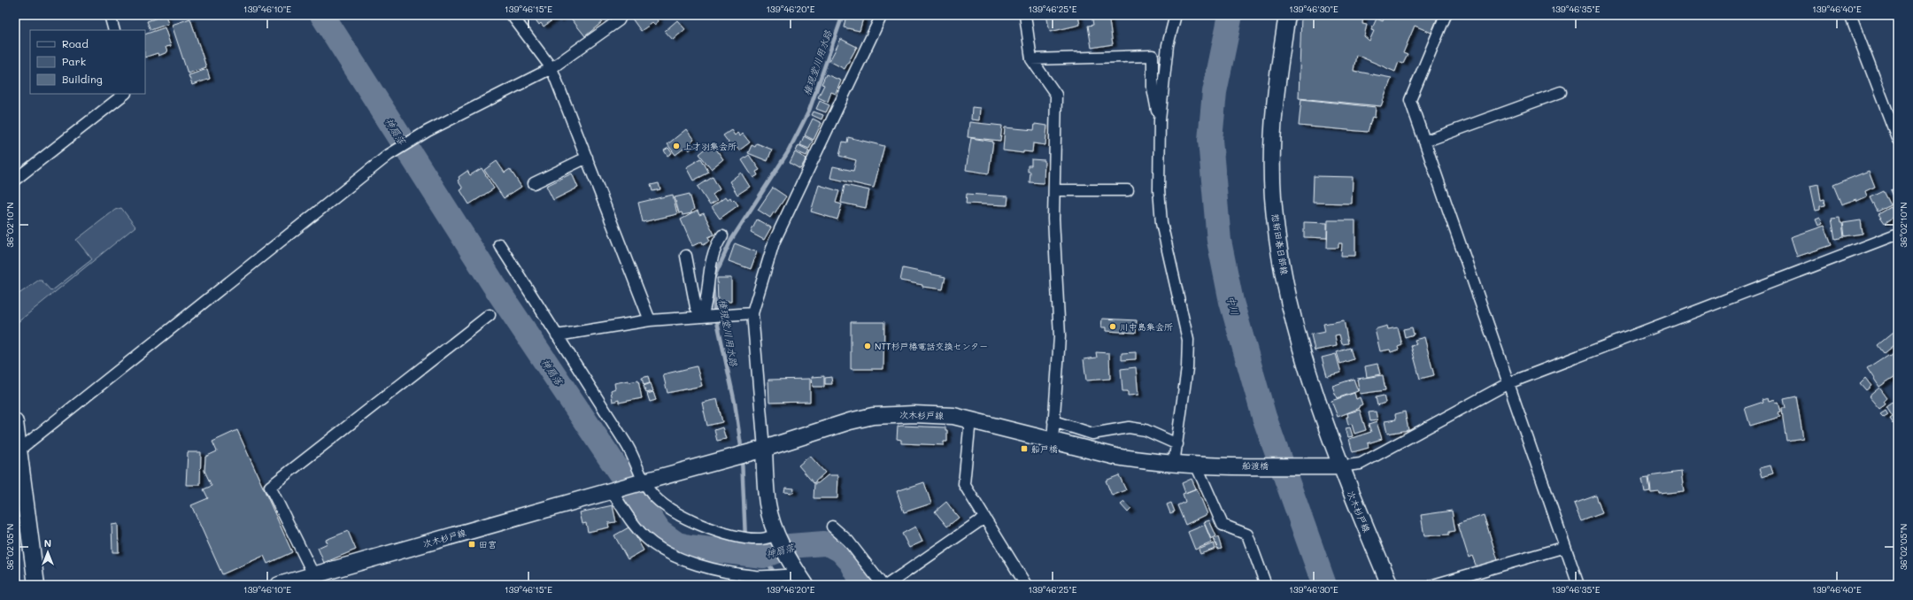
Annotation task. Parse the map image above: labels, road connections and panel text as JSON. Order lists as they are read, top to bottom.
{
  "streets": {
    "main road": ["惣新田春日部線", "次木杉戸線", "船渡橋"]
  },
  "crossings": [
    ["惣新田春日部線", "次木杉戸線"],
    ["惣新田春日部線", "船渡橋"],
    ["次木杉戸線", "船渡橋"]
  ],
  "water": ["権現堂川用水路", "神扇落", "中川"],
  "places": {
    "other": ["上才羽集会所", "川中島集会所", "NTT杉戸椿電話交換センター"],
    "transit": ["船戸橋", "田宮"]
  },
  "legend": ["Road", "Park", "Building"],
  "north": "top",
  "coordinates": [
    "139°46'10\"E",
    "139°46'15\"E",
    "139°46'20\"E",
    "139°46'25\"E",
    "139°46'30\"E",
    "139°46'35\"E",
    "139°46'40\"E",
    "36°02'10\"N",
    "36°02'05\"N"
  ]
}
